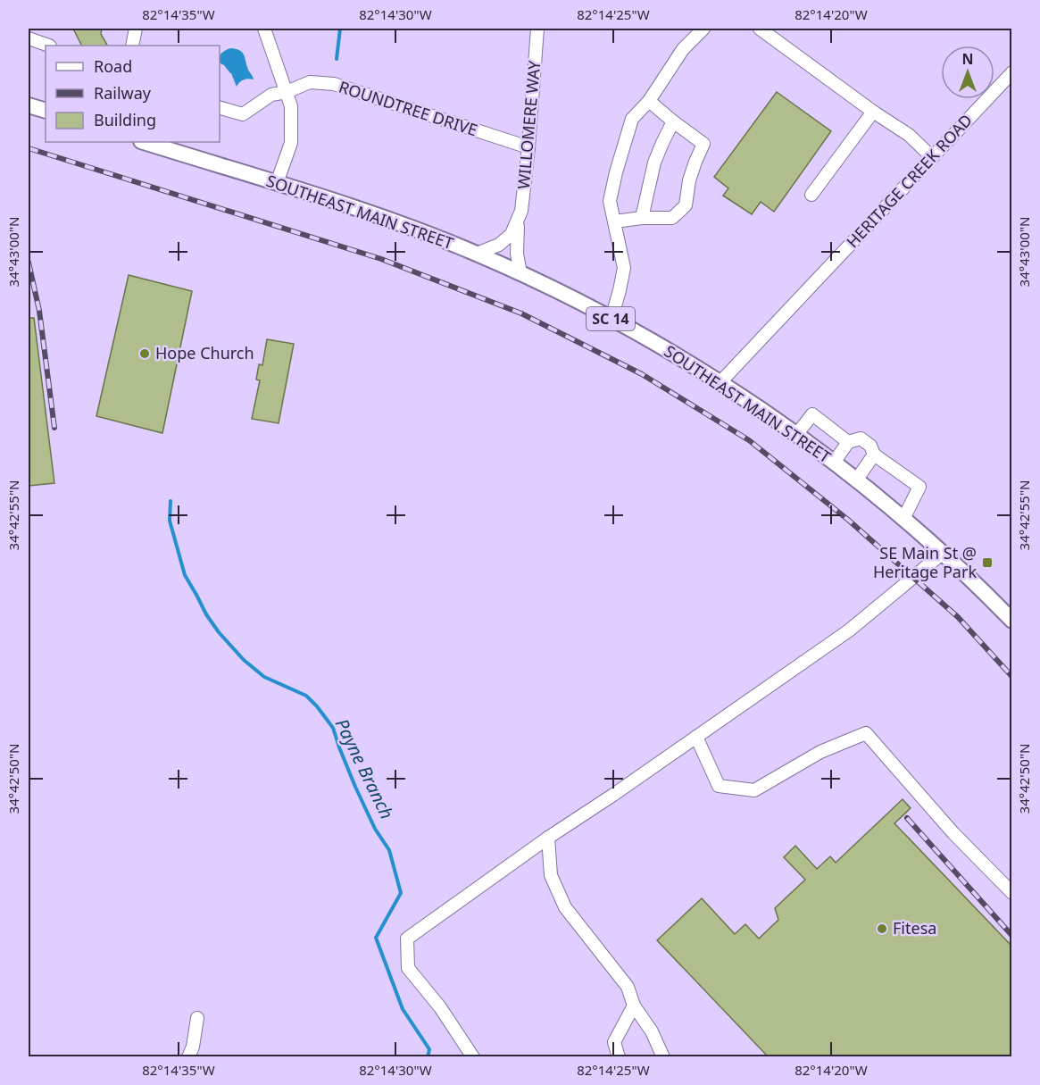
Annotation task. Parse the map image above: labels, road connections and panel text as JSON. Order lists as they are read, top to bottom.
{
  "streets": {
    "main road": ["SOUTHEAST MAIN STREET", "SC 14"],
    "street": ["ROUNDTREE DRIVE", "WILLOMERE WAY", "HERITAGE CREEK ROAD"]
  },
  "crossings": [
    ["ROUNDTREE DRIVE", "WILLOMERE WAY"],
    ["WILLOMERE WAY", "SOUTHEAST MAIN STREET"],
    ["HERITAGE CREEK ROAD", "SOUTHEAST MAIN STREET"]
  ],
  "water": ["Payne Branch"],
  "places": {
    "other": ["Hope Church", "Fitesa"],
    "transit": ["SE Main St @ Heritage Park"]
  },
  "legend": ["Road", "Railway", "Building"],
  "north": "top",
  "coordinates": [
    "82°14'35\"W",
    "82°14'30\"W",
    "82°14'25\"W",
    "82°14'20\"W",
    "34°43'00\"N",
    "34°42'55\"N",
    "34°42'50\"N"
  ]
}
